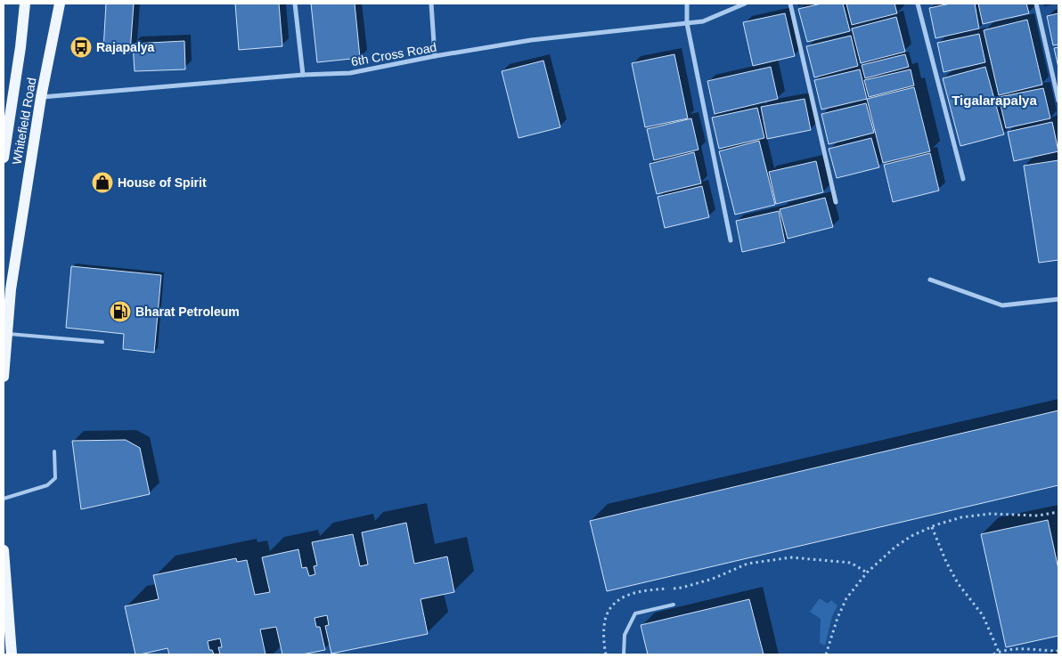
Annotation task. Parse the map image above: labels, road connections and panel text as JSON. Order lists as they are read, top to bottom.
{
  "streets": {
    "main road": ["Whitefield Road"],
    "street": ["6th Cross Road"]
  },
  "crossings": [
    ["6th Cross Road", "Whitefield Road"]
  ],
  "districts": ["Tigalarapalya"],
  "places": {
    "bus stop": ["Rajapalya"],
    "shop": ["House of Spirit"],
    "fuel station": ["Bharat Petroleum"]
  }
}
